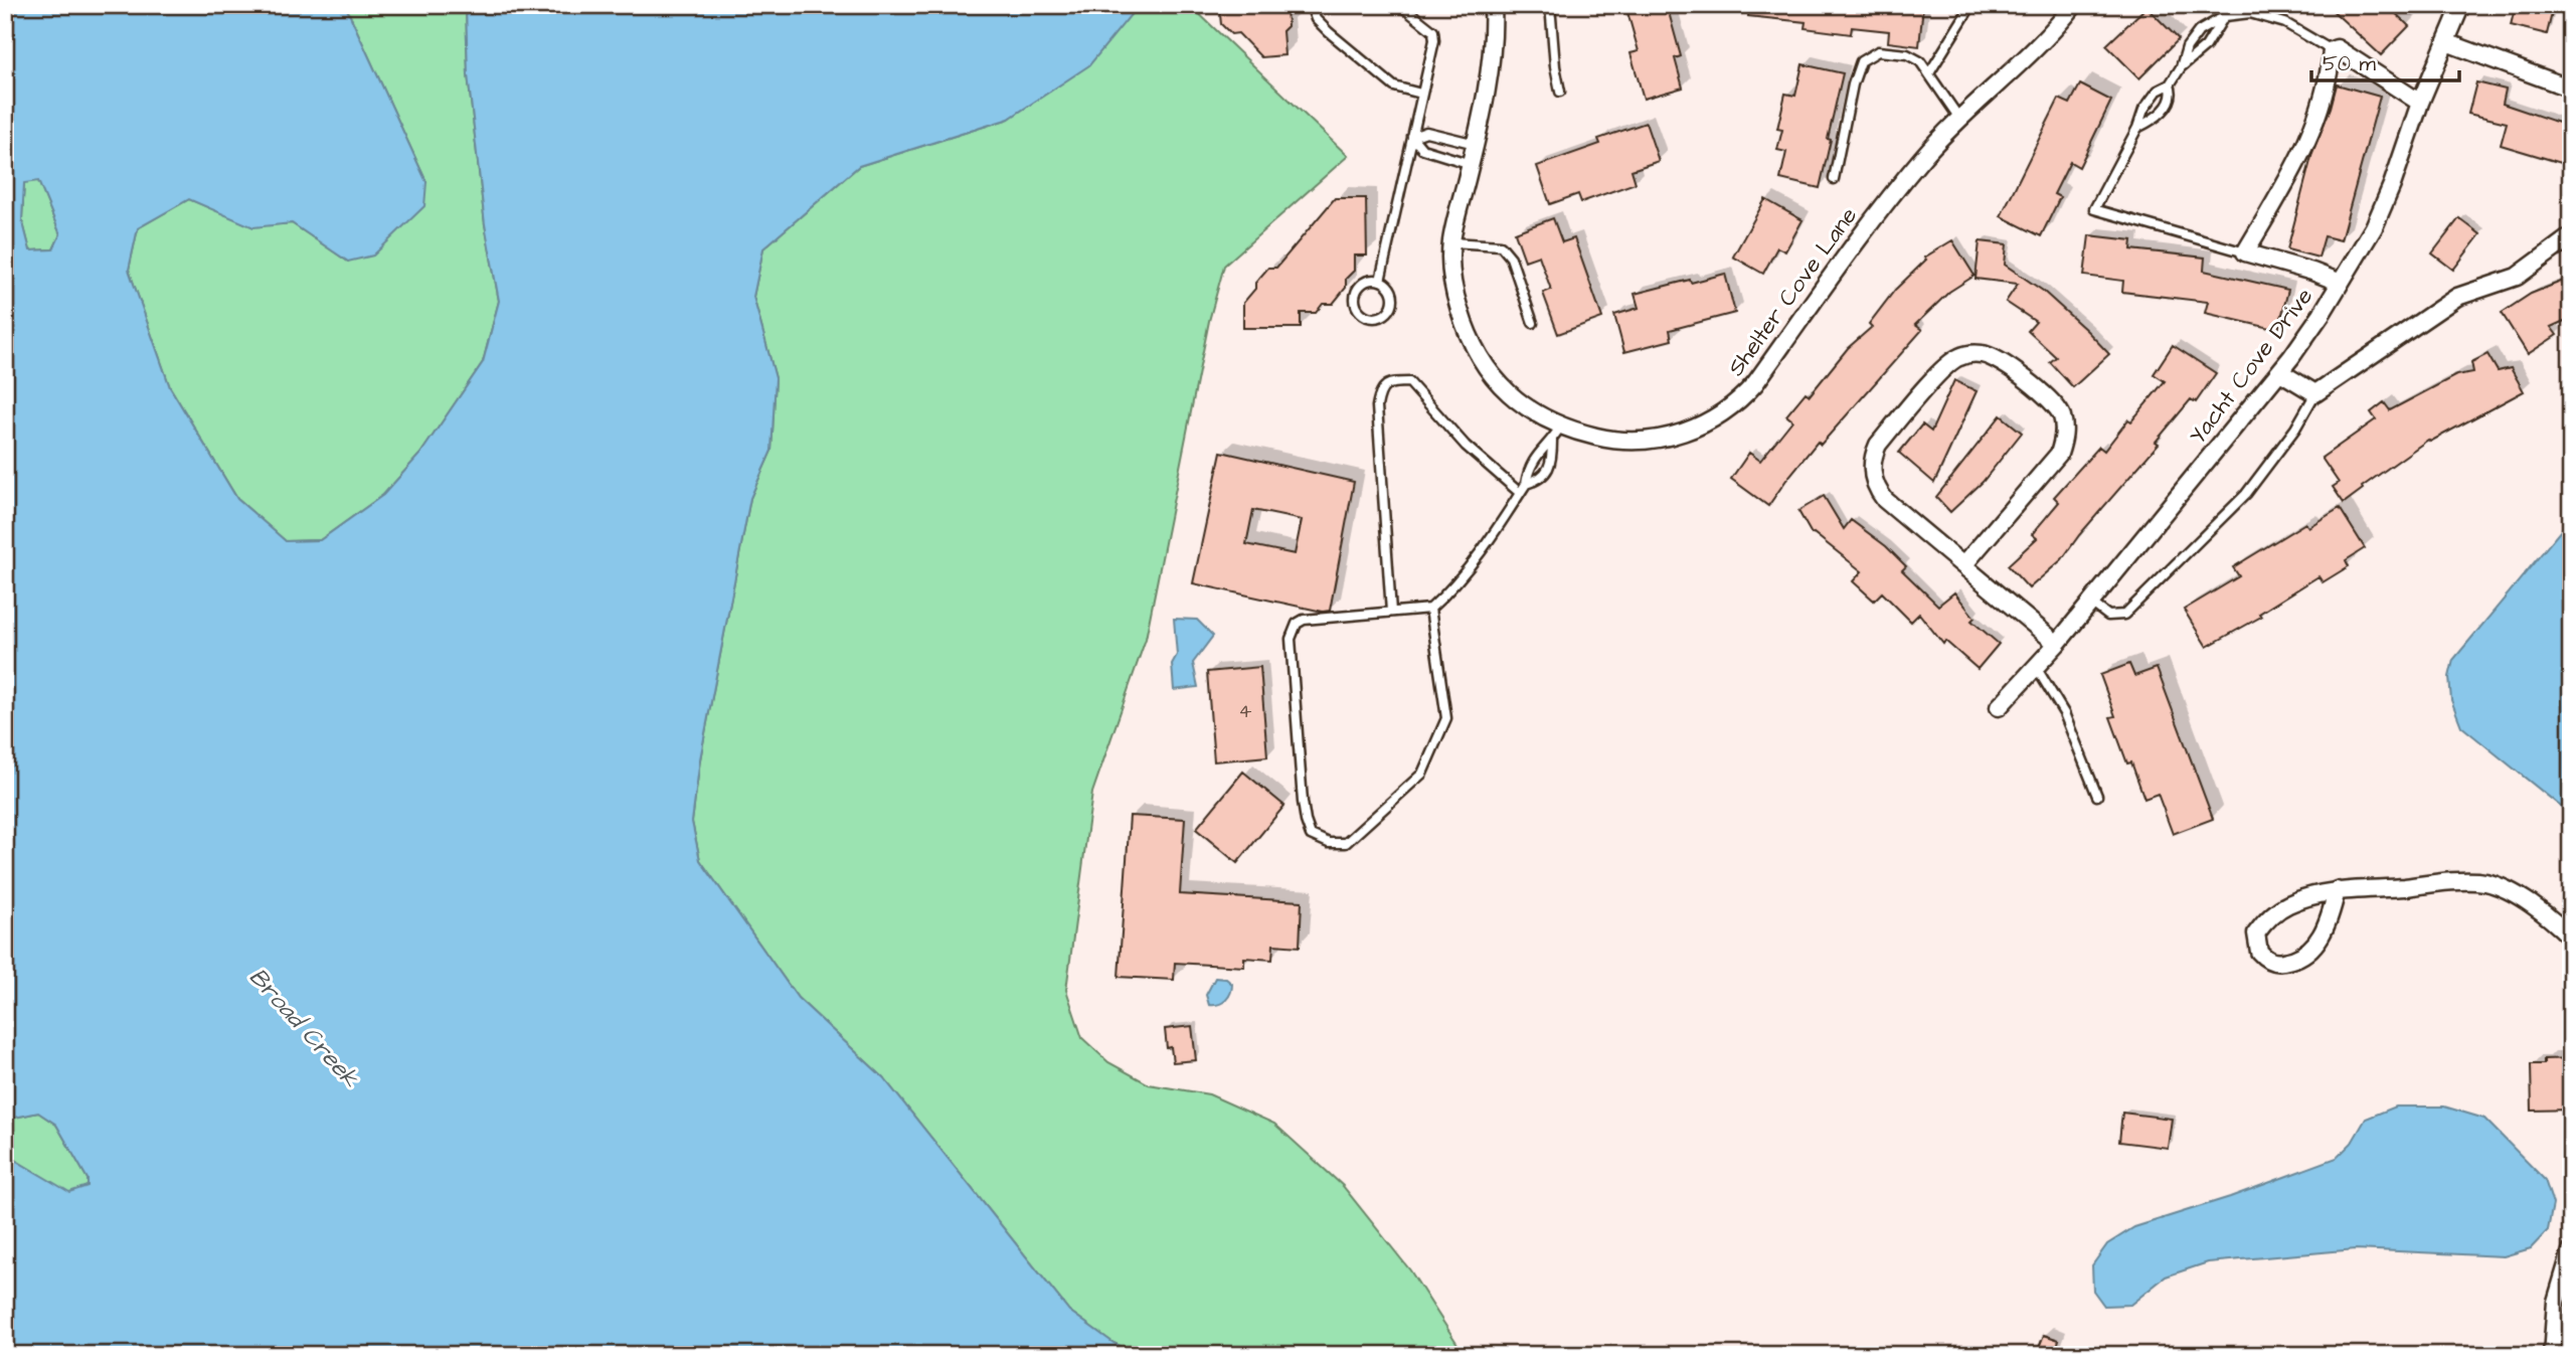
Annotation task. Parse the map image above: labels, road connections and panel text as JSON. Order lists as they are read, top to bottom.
{
  "streets": {
    "street": ["Shelter Cove Lane", "Yacht Cove Drive"]
  },
  "water": ["Broad Creek"],
  "house_numbers": ["4"],
  "scale_bar": "50 m"
}
